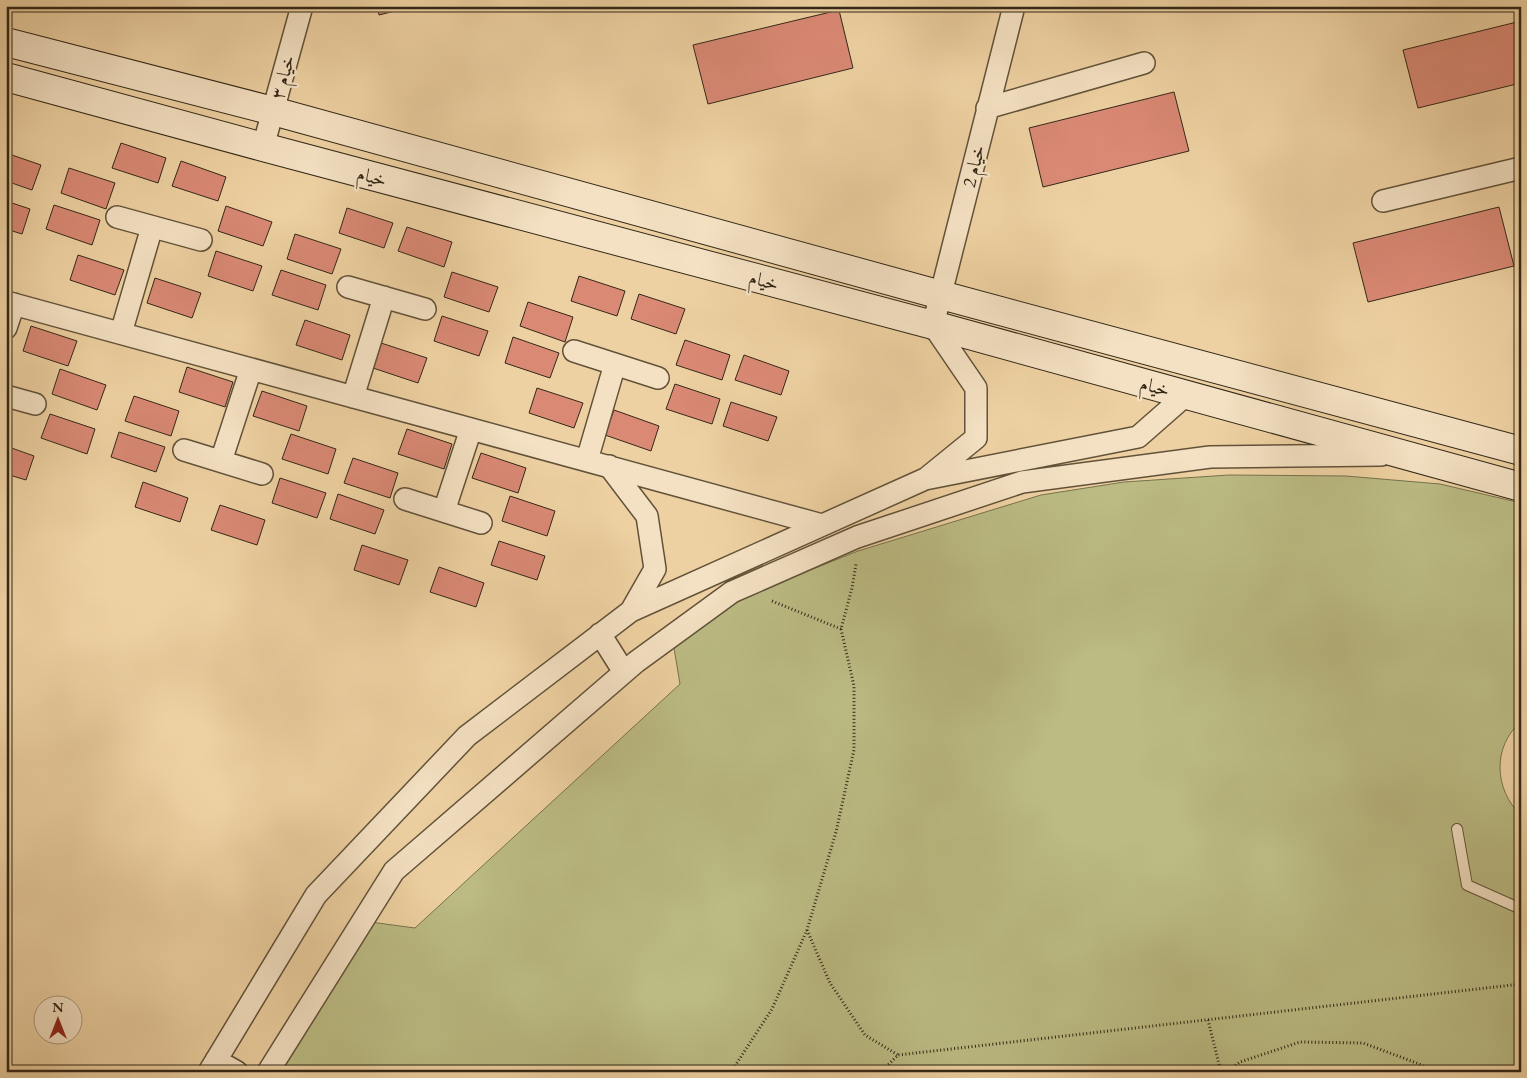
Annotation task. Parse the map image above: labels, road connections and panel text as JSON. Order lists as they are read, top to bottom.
{
  "streets": {
    "street": ["خیام ۳", "خیام 2", "خیام"]
  },
  "crossings": [
    ["خیام ۳", "خیام"],
    ["خیام 2", "خیام"]
  ],
  "north": "top"
}
